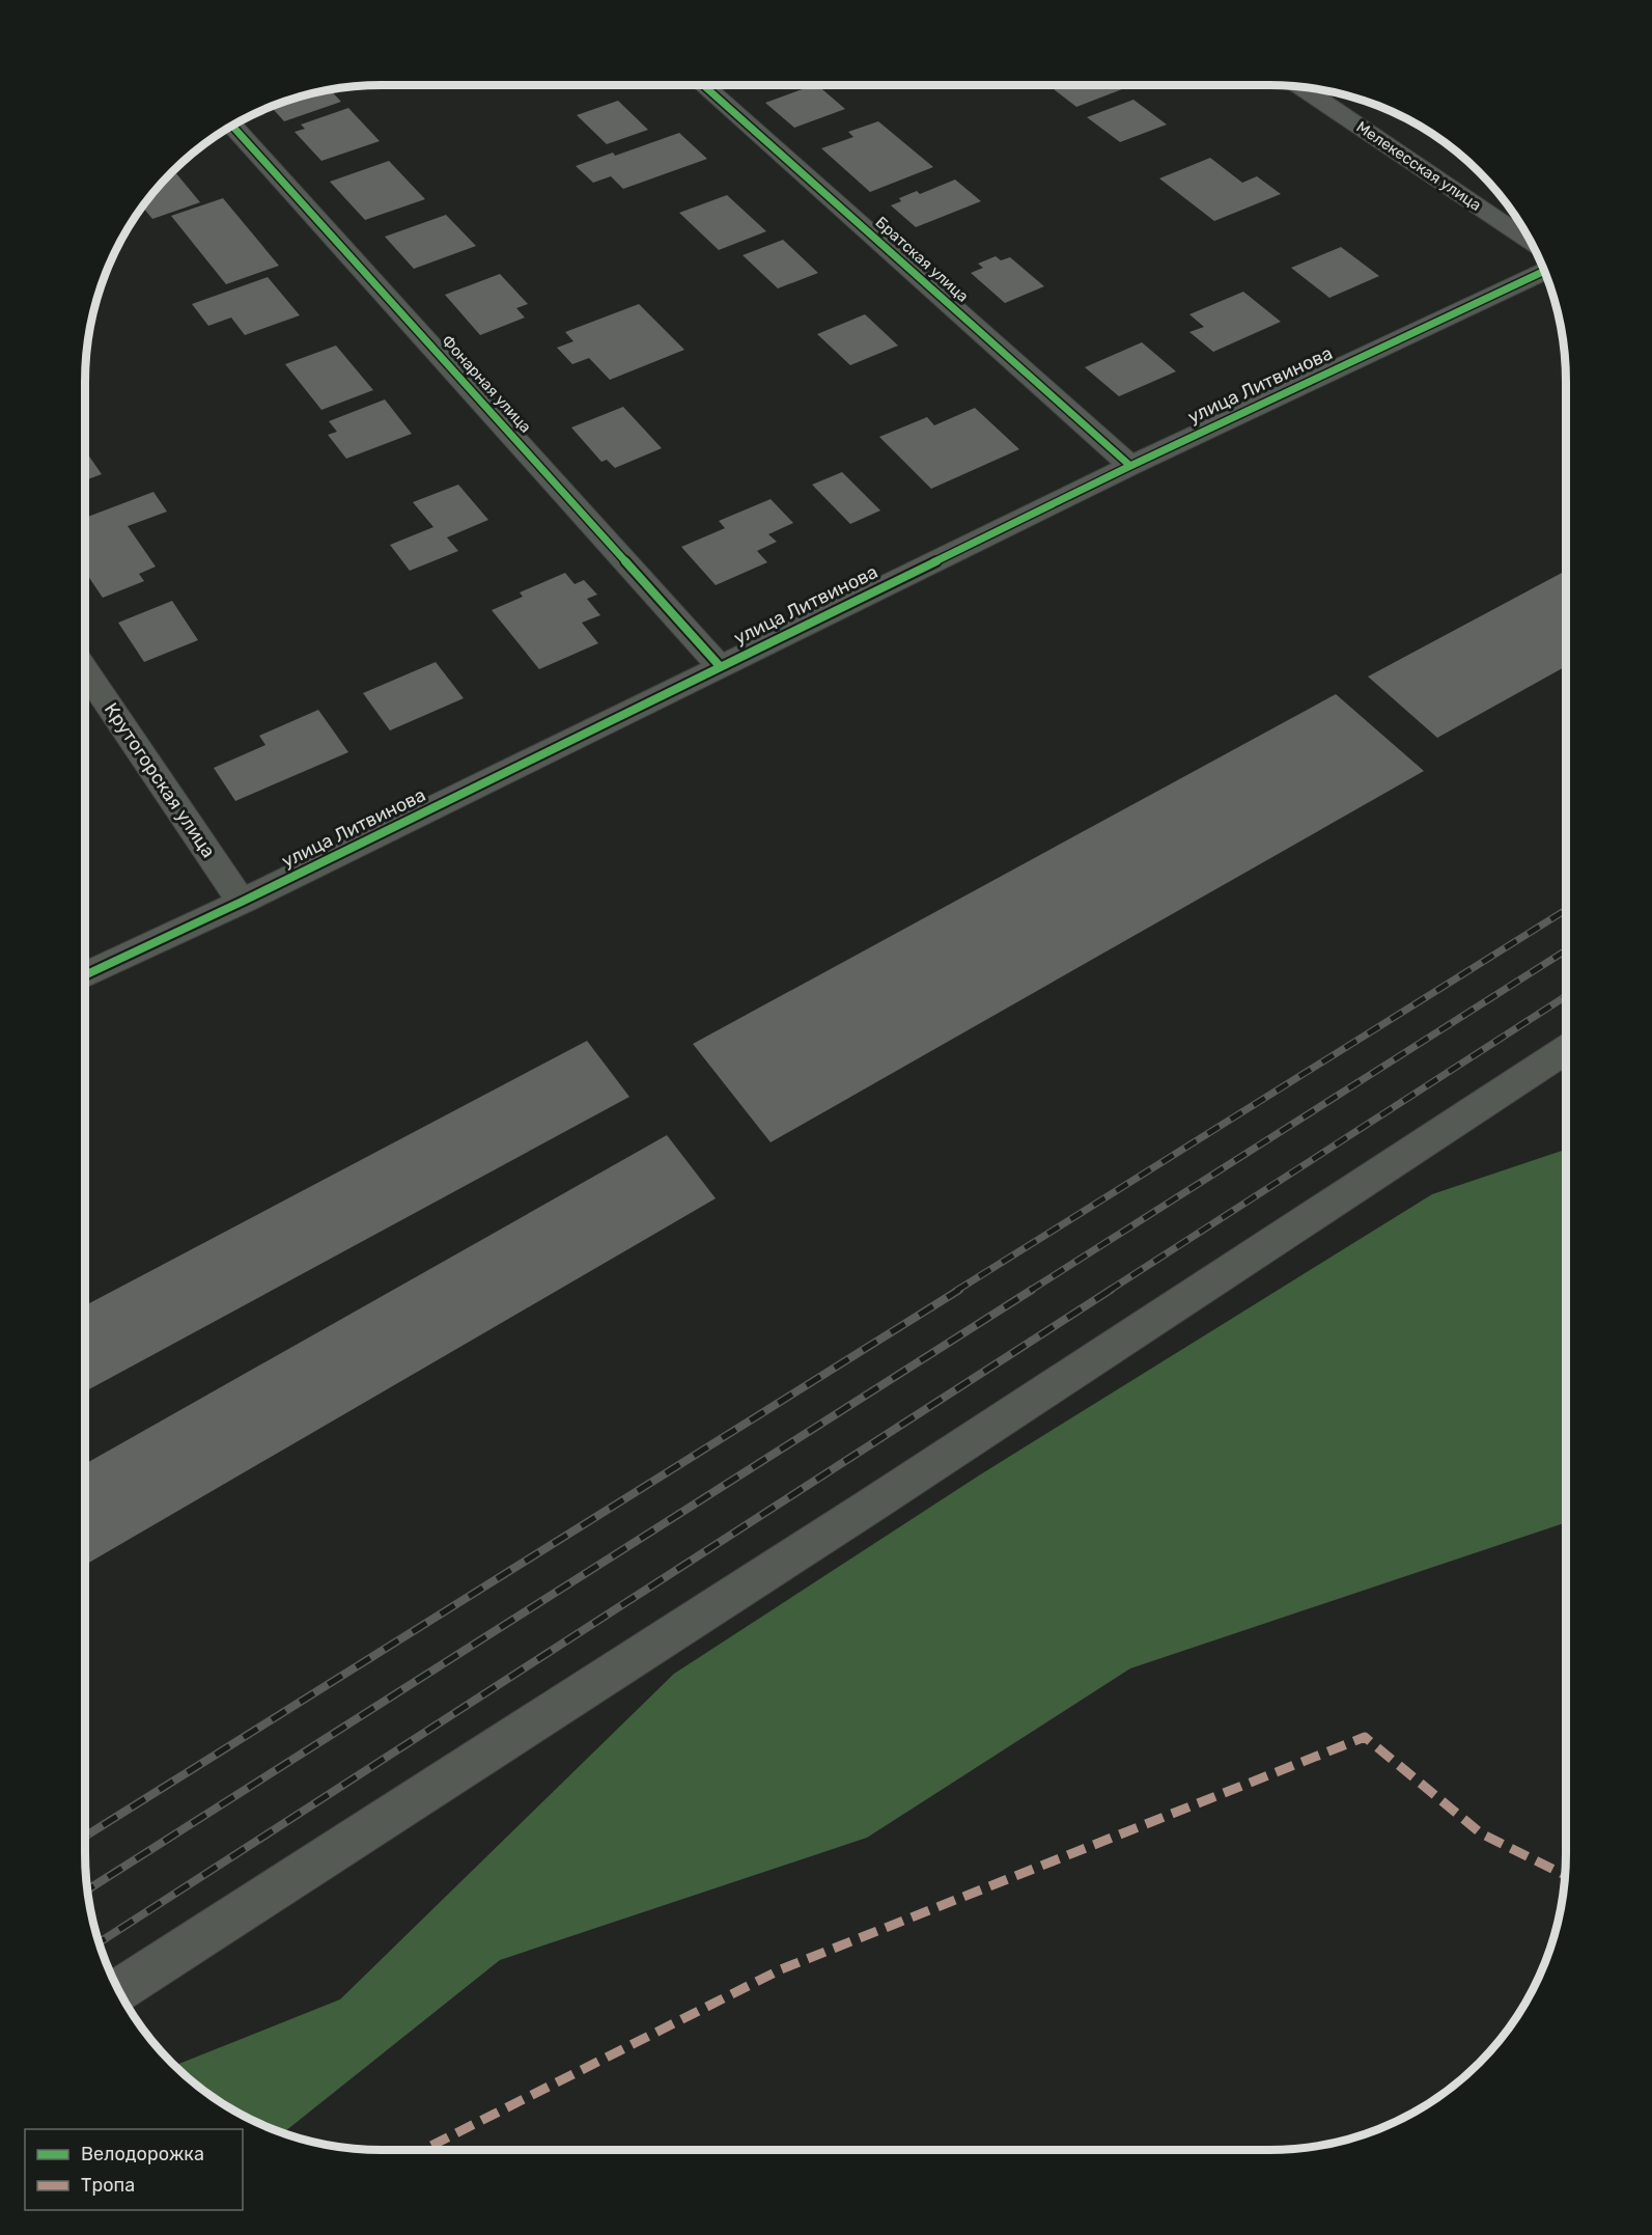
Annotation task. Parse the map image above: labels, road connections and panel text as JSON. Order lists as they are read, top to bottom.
{
  "streets": {
    "street": [
      "Мелекесская улица",
      "Братская улица",
      "Фонарная улица",
      "улица Литвинова",
      "Крутогорская улица"
    ]
  },
  "crossings": [
    ["Братская улица", "улица Литвинова"],
    ["Фонарная улица", "улица Литвинова"],
    ["улица Литвинова", "Крутогорская улица"]
  ],
  "legend": ["Велодорожка", "Тропа"]
}
